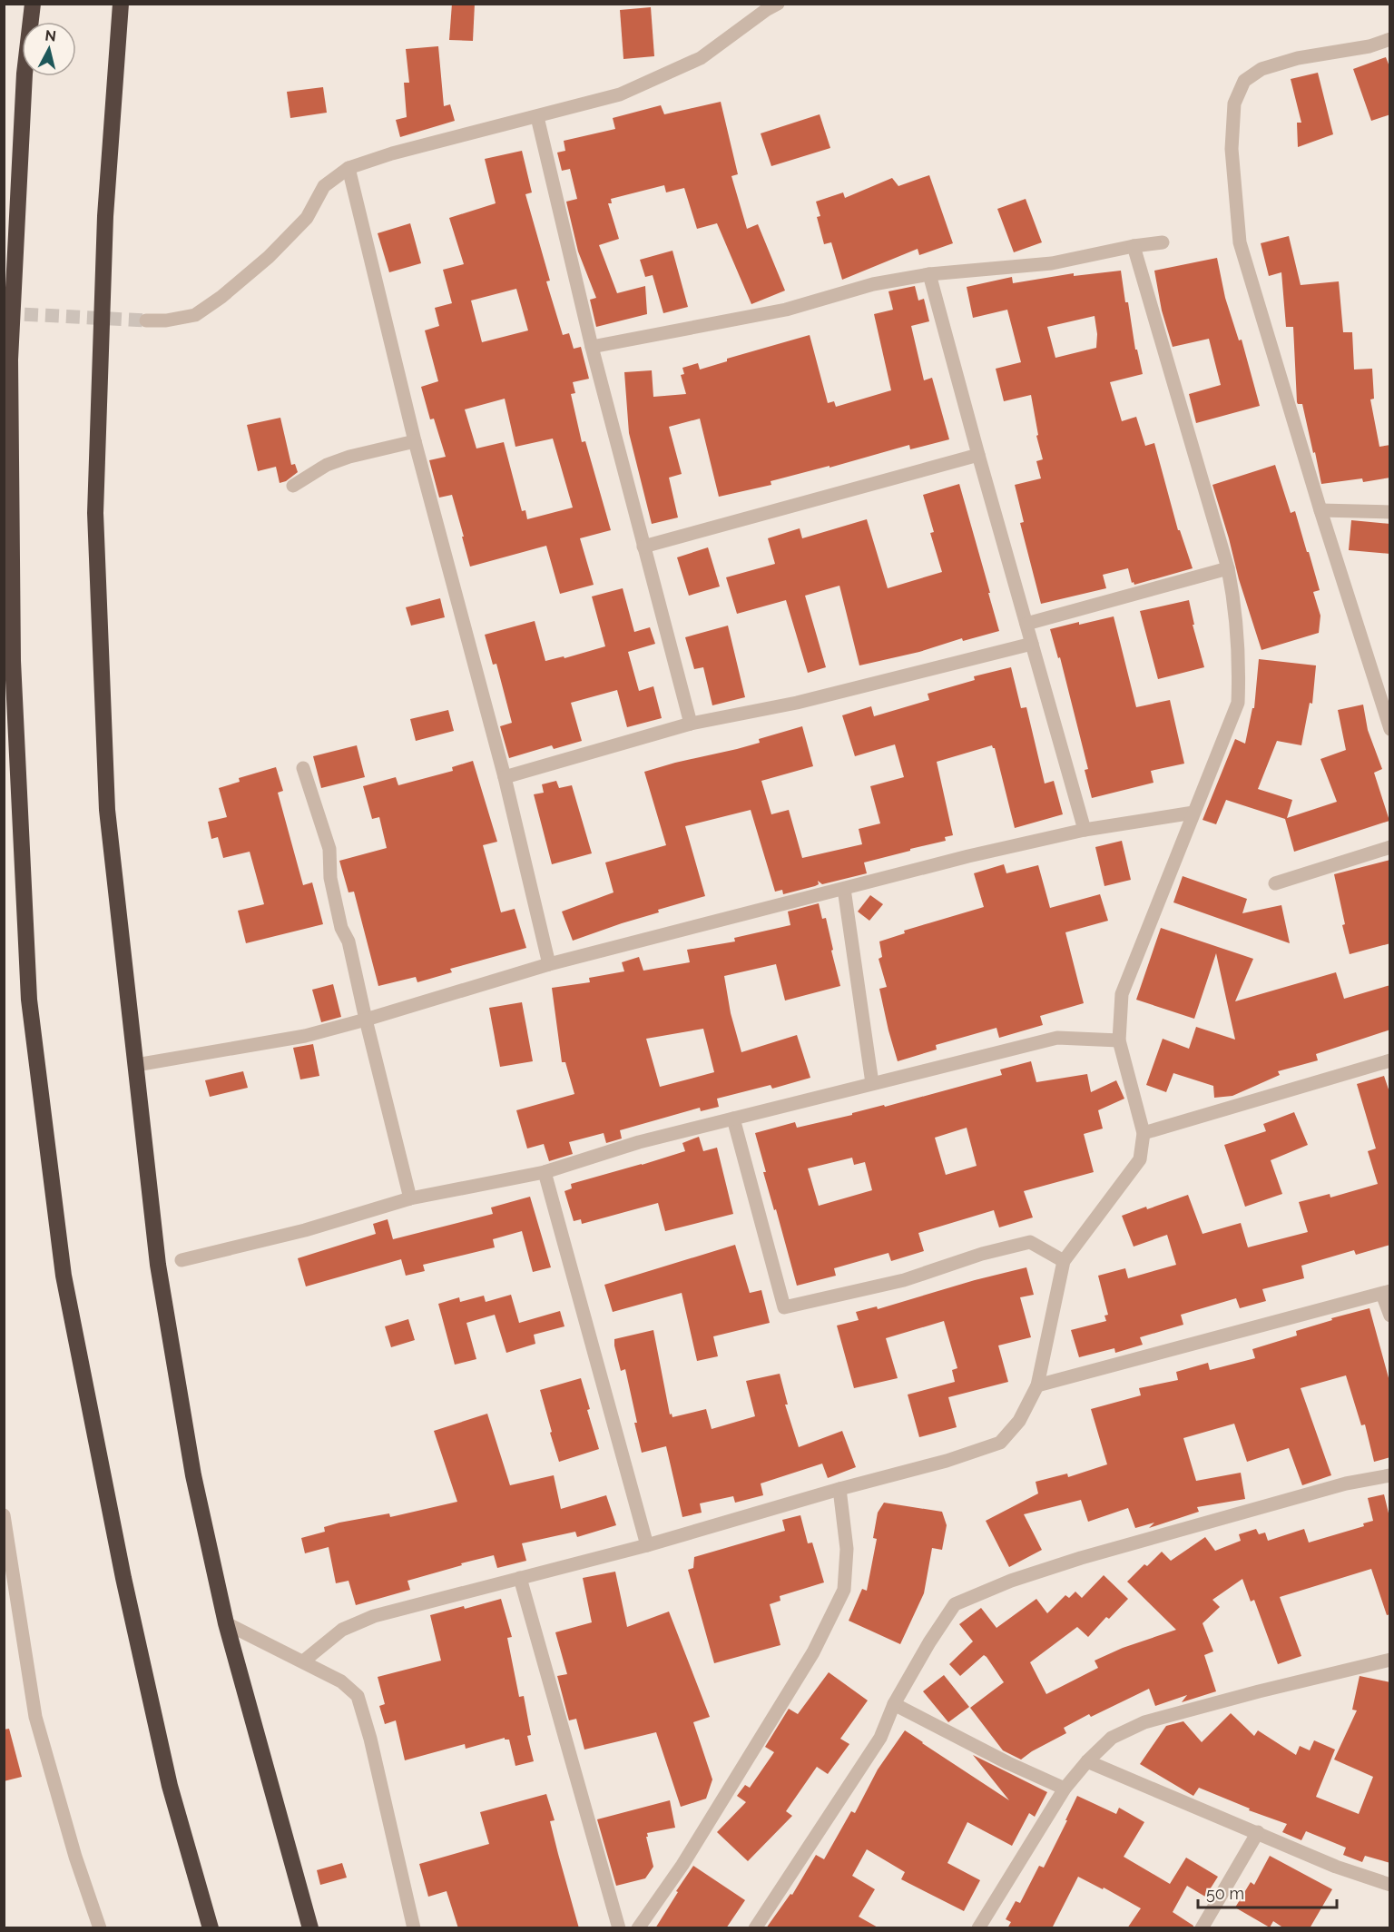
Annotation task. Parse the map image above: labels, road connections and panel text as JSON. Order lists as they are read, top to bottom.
{
  "scale_bar": "50 m",
  "north": "top"
}
